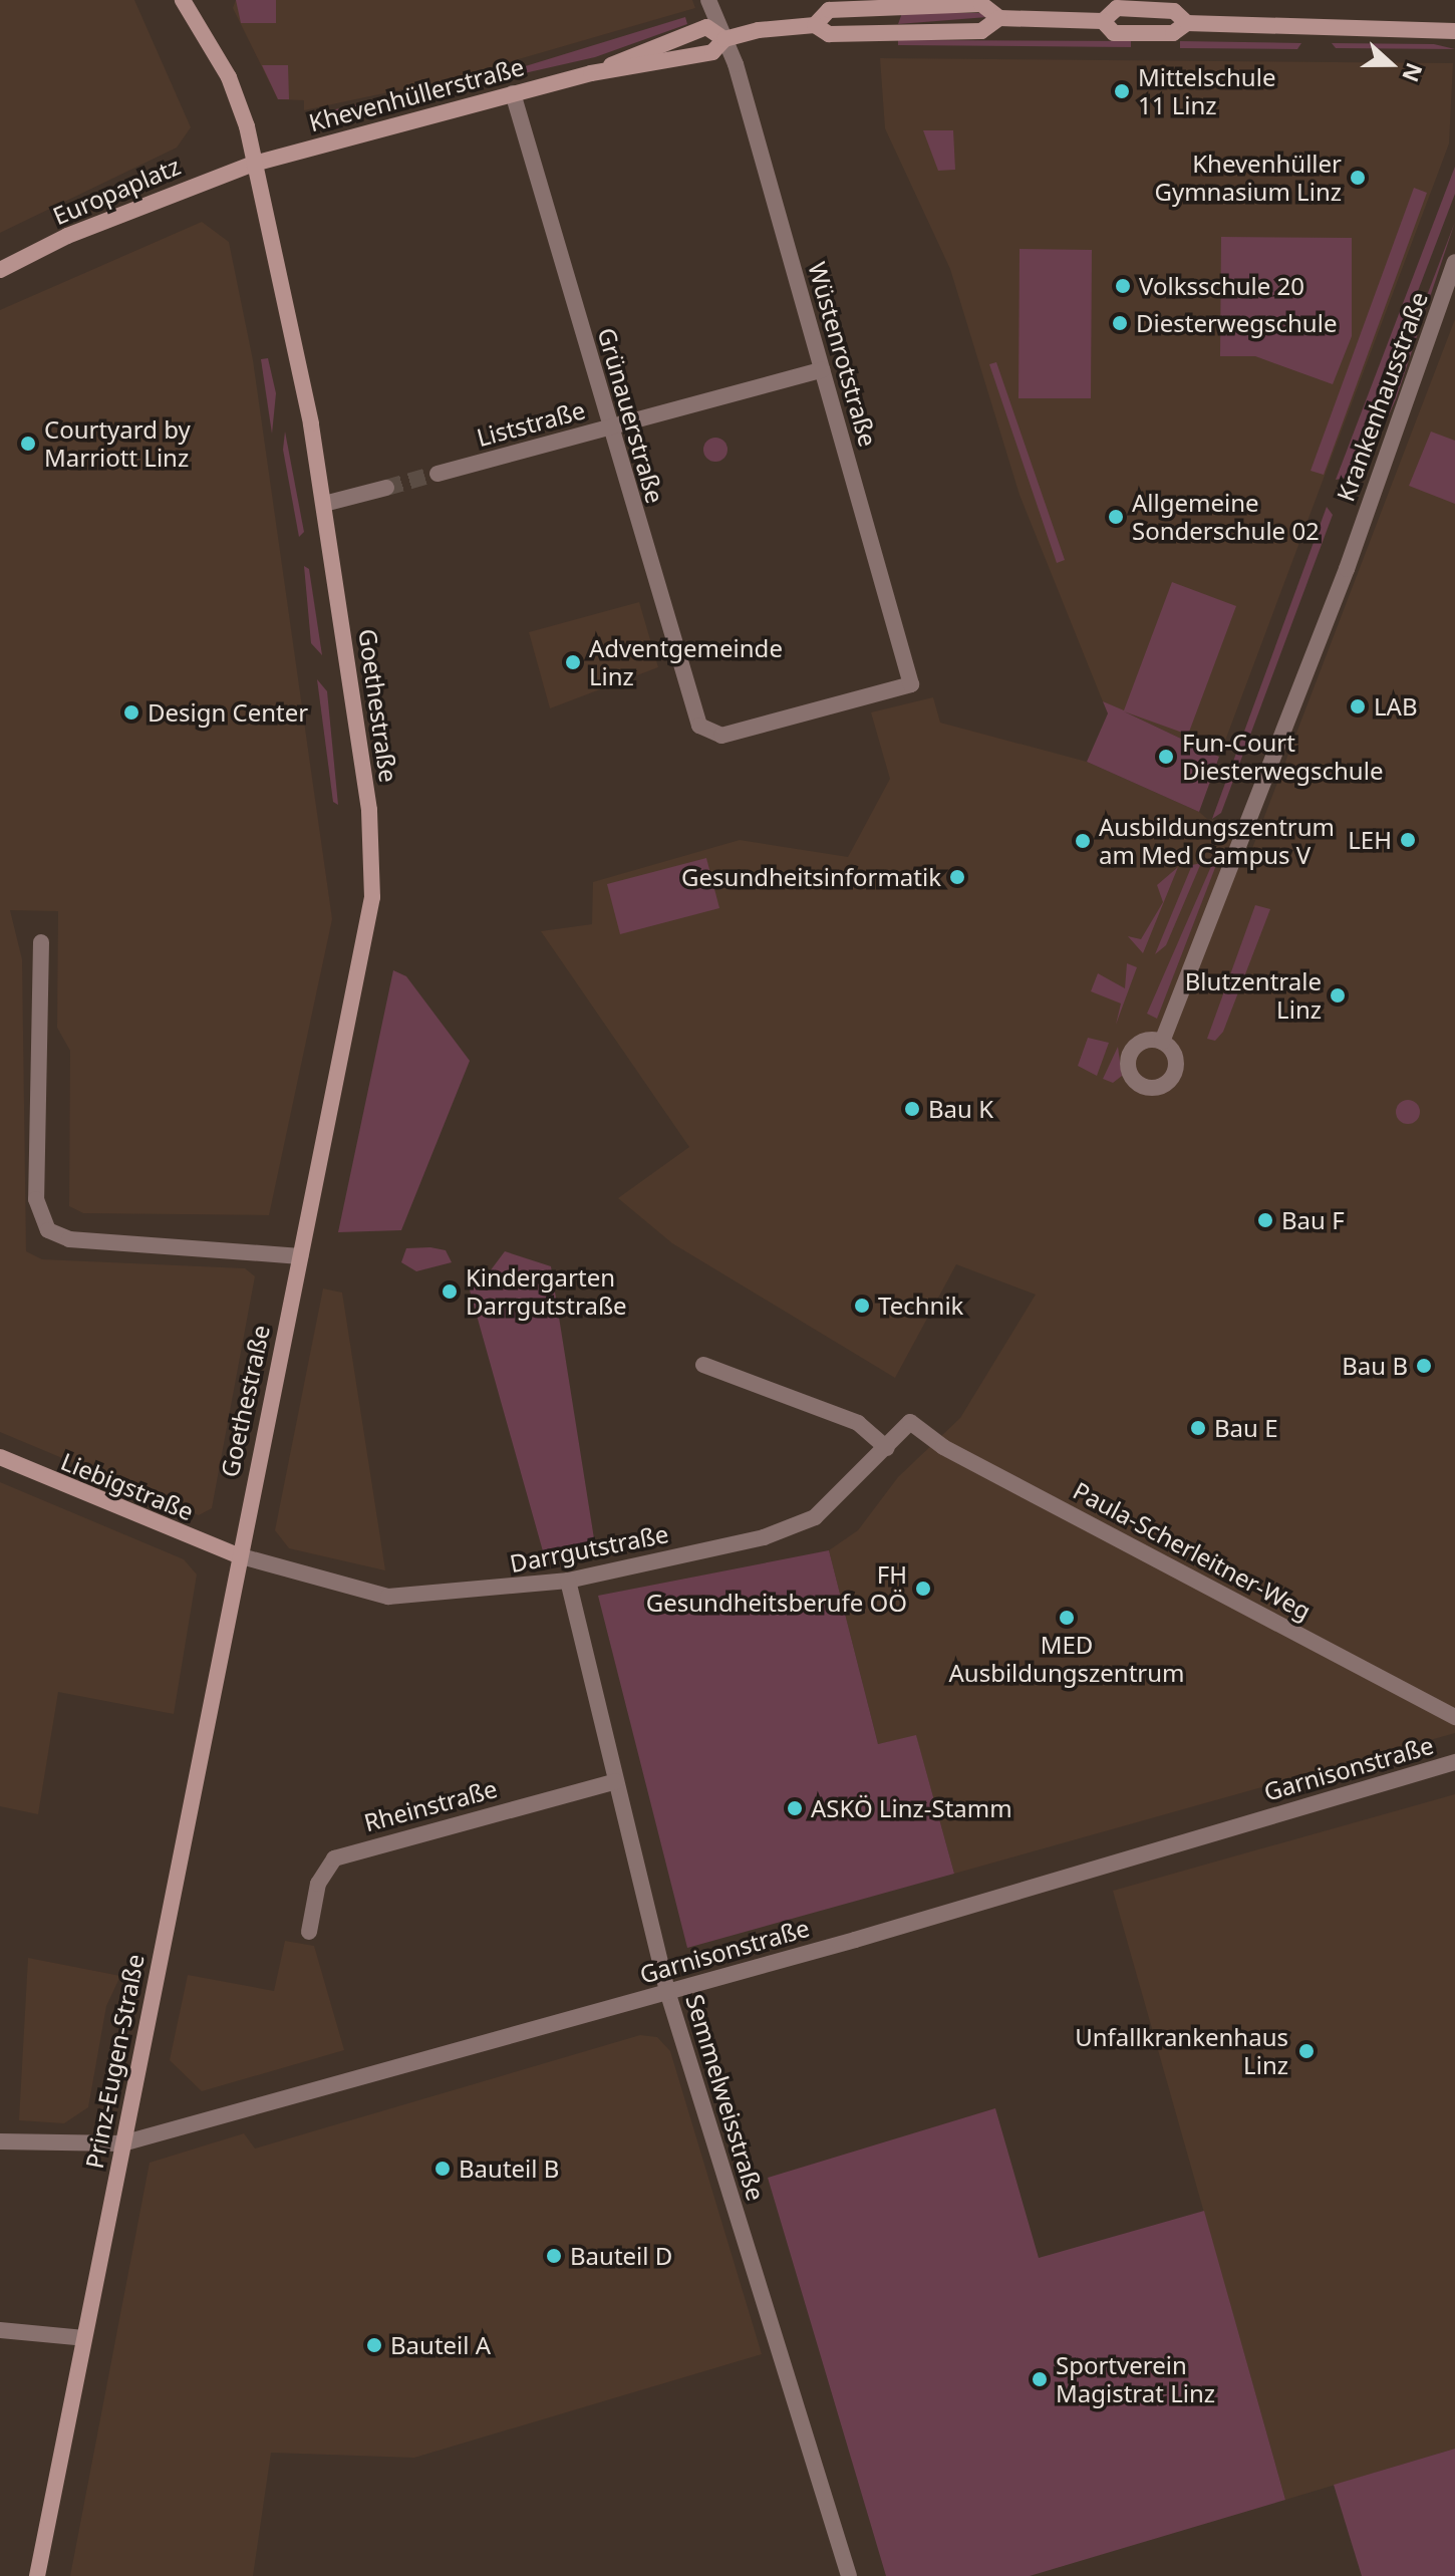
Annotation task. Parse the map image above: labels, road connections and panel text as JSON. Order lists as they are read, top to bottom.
{
  "streets": {
    "main road": [
      "Khevenhüllerstraße",
      "Europaplatz",
      "Goethestraße",
      "Liebigstraße",
      "Prinz-Eugen-Straße"
    ],
    "street": [
      "Wüstenrotstraße",
      "Krankenhausstraße",
      "Grünauerstraße",
      "Liststraße",
      "Darrgutstraße",
      "Paula-Scherleitner-Weg",
      "Garnisonstraße",
      "Rheinstraße",
      "Semmelweisstraße"
    ]
  },
  "crossings": [
    ["Khevenhüllerstraße", "Europaplatz"],
    ["Khevenhüllerstraße", "Wüstenrotstraße"],
    ["Khevenhüllerstraße", "Grünauerstraße"],
    ["Khevenhüllerstraße", "Goethestraße"],
    ["Europaplatz", "Goethestraße"],
    ["Wüstenrotstraße", "Grünauerstraße"],
    ["Wüstenrotstraße", "Liststraße"],
    ["Grünauerstraße", "Liststraße"],
    ["Goethestraße", "Liebigstraße"],
    ["Goethestraße", "Darrgutstraße"],
    ["Goethestraße", "Prinz-Eugen-Straße"],
    ["Liebigstraße", "Darrgutstraße"],
    ["Liebigstraße", "Prinz-Eugen-Straße"],
    ["Darrgutstraße", "Paula-Scherleitner-Weg"],
    ["Darrgutstraße", "Prinz-Eugen-Straße"],
    ["Darrgutstraße", "Semmelweisstraße"],
    ["Garnisonstraße", "Prinz-Eugen-Straße"],
    ["Garnisonstraße", "Semmelweisstraße"],
    ["Rheinstraße", "Semmelweisstraße"]
  ],
  "places": [
    "Mittelschule 11 Linz",
    "Khevenhüller Gymnasium Linz",
    "Volksschule 20",
    "Diesterwegschule",
    "Courtyard by Marriott Linz",
    "Allgemeine Sonderschule 02",
    "Adventgemeinde Linz",
    "LAB",
    "Design Center",
    "Fun-Court Diesterwegschule",
    "LEH",
    "Ausbildungszentrum am Med Campus V",
    "Gesundheitsinformatik",
    "Blutzentrale Linz",
    "Bau K",
    "Bau F",
    "Kindergarten Darrgutstraße",
    "Technik",
    "Bau B",
    "Bau E",
    "FH Gesundheitsberufe OÖ",
    "MED Ausbildungszentrum",
    "ASKÖ Linz-Stamm",
    "Unfallkrankenhaus Linz",
    "Bauteil B",
    "Bauteil D",
    "Bauteil A",
    "Sportverein Magistrat Linz"
  ],
  "north": "right"
}
